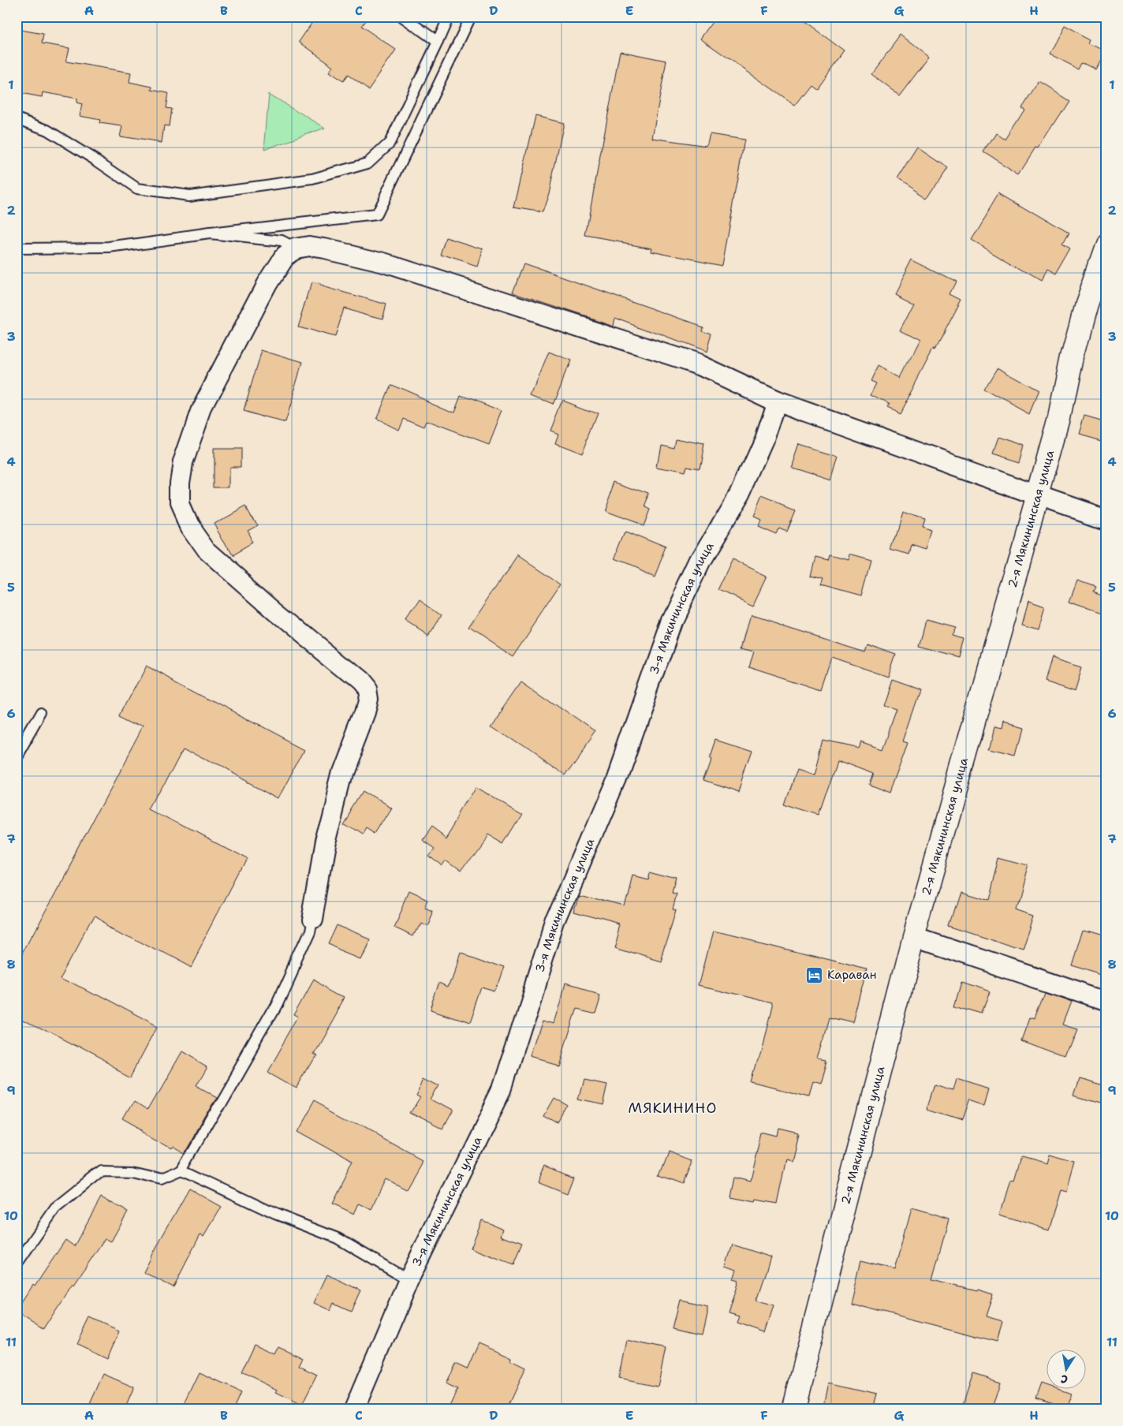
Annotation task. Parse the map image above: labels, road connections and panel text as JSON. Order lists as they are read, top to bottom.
{
  "streets": {
    "street": ["2-я Мякининская улица", "3-я Мякининская улица"]
  },
  "districts": ["МЯКИНИНО"],
  "places": {
    "hotel": ["Караван"]
  },
  "north": "bottom",
  "grid": {
    "columns": [
      "A",
      "B",
      "C",
      "D",
      "E",
      "F",
      "G",
      "H"
    ],
    "rows": [
      "1",
      "2",
      "3",
      "4",
      "5",
      "6",
      "7",
      "8",
      "9",
      "10",
      "11"
    ]
  }
}
